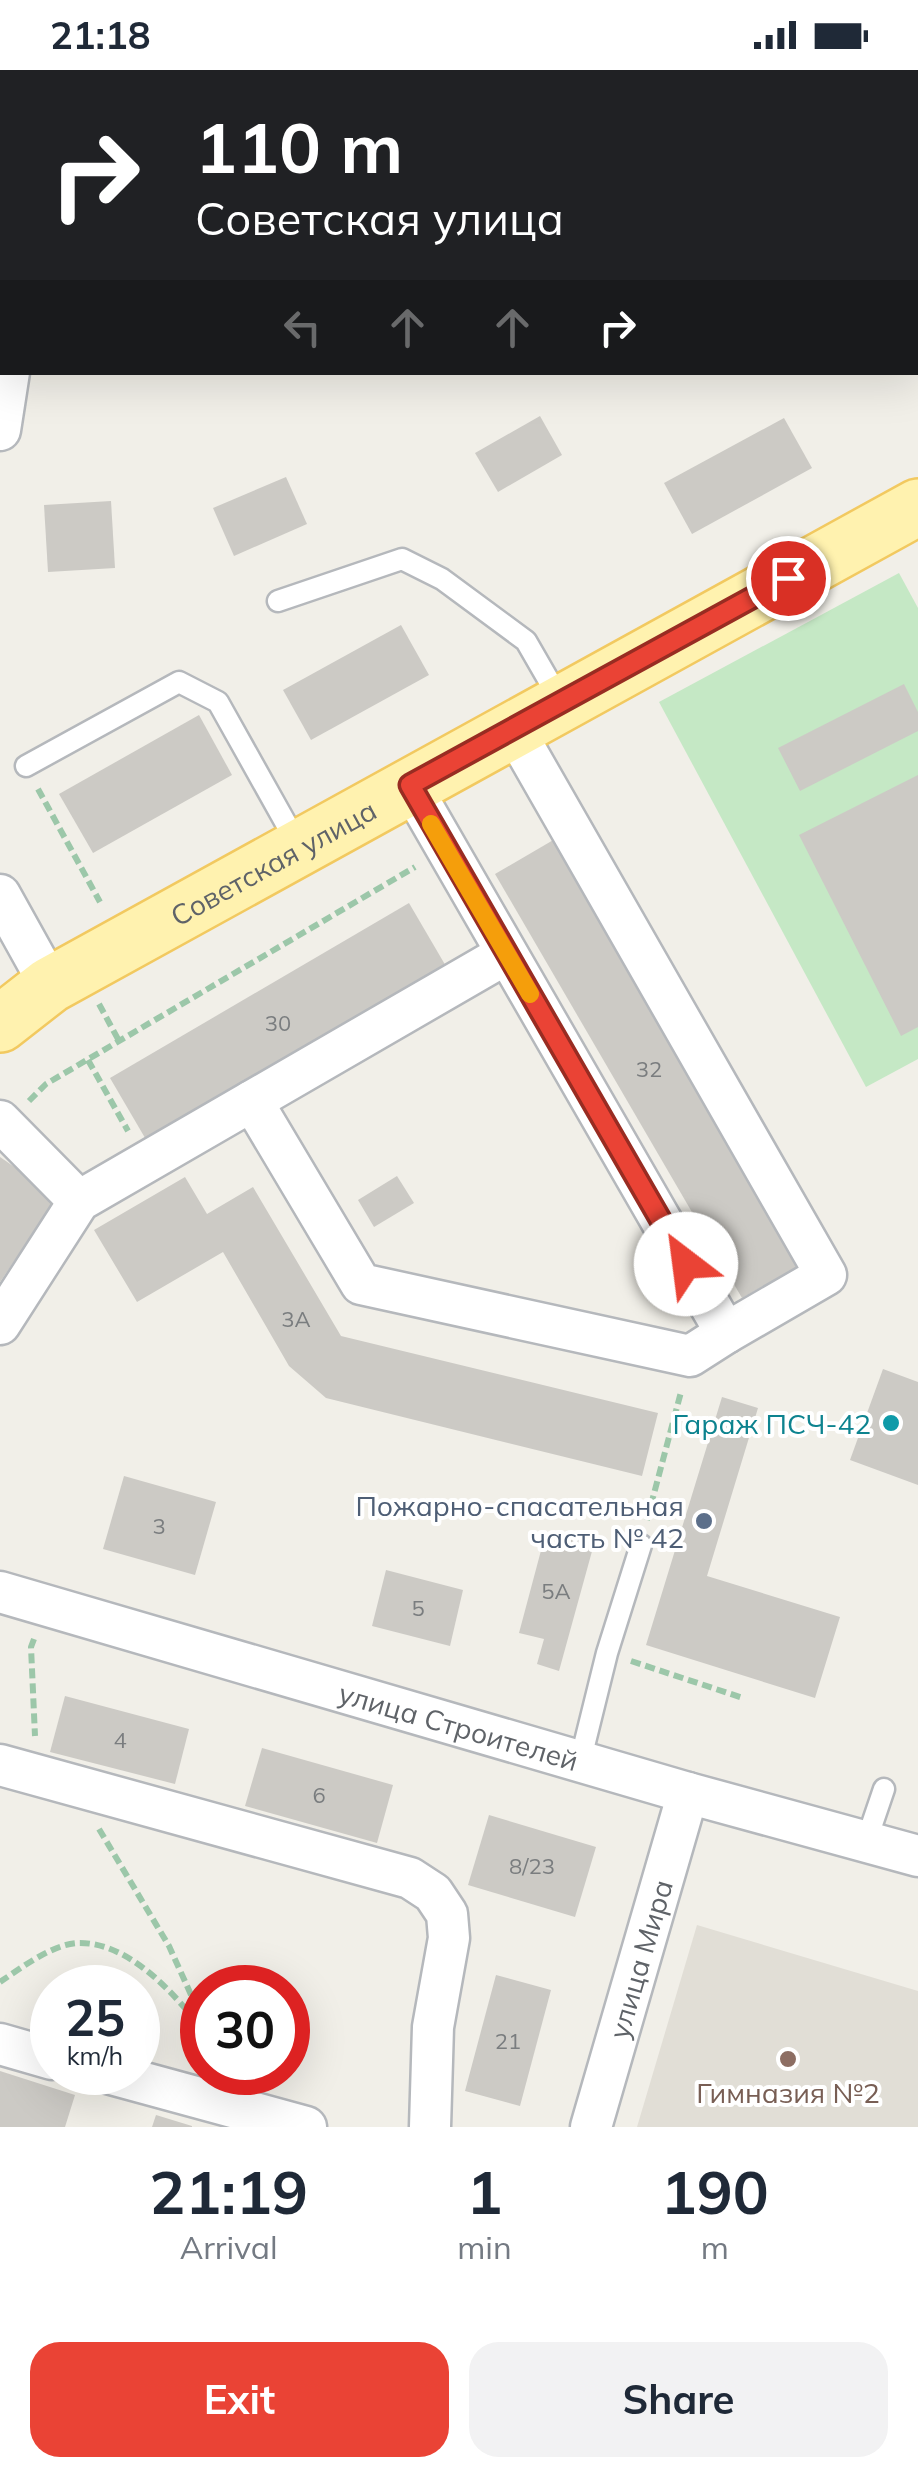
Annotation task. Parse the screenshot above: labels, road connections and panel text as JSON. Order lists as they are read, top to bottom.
{
  "streets": {
    "main road": ["Советская улица"],
    "street": ["улица Строителей", "улица Мира"]
  },
  "crossings": [
    ["улица Строителей", "улица Мира"]
  ],
  "places": ["Гараж ПСЧ-42", "Пожарно-спасательная часть № 42", "Гимназия №2"],
  "house_numbers": [
    "30",
    "32",
    "3А",
    "3",
    "5А",
    "5",
    "4",
    "6",
    "8/23",
    "21"
  ],
  "page": {
    "status": "21:18",
    "turn": ["110 m", "Советская улица"],
    "speed": "25 km/h",
    "limit": "30",
    "eta": [
      "21:19",
      "Arrival",
      "1",
      "min",
      "190",
      "m"
    ],
    "buttons": ["Exit", "Share"]
  }
}
